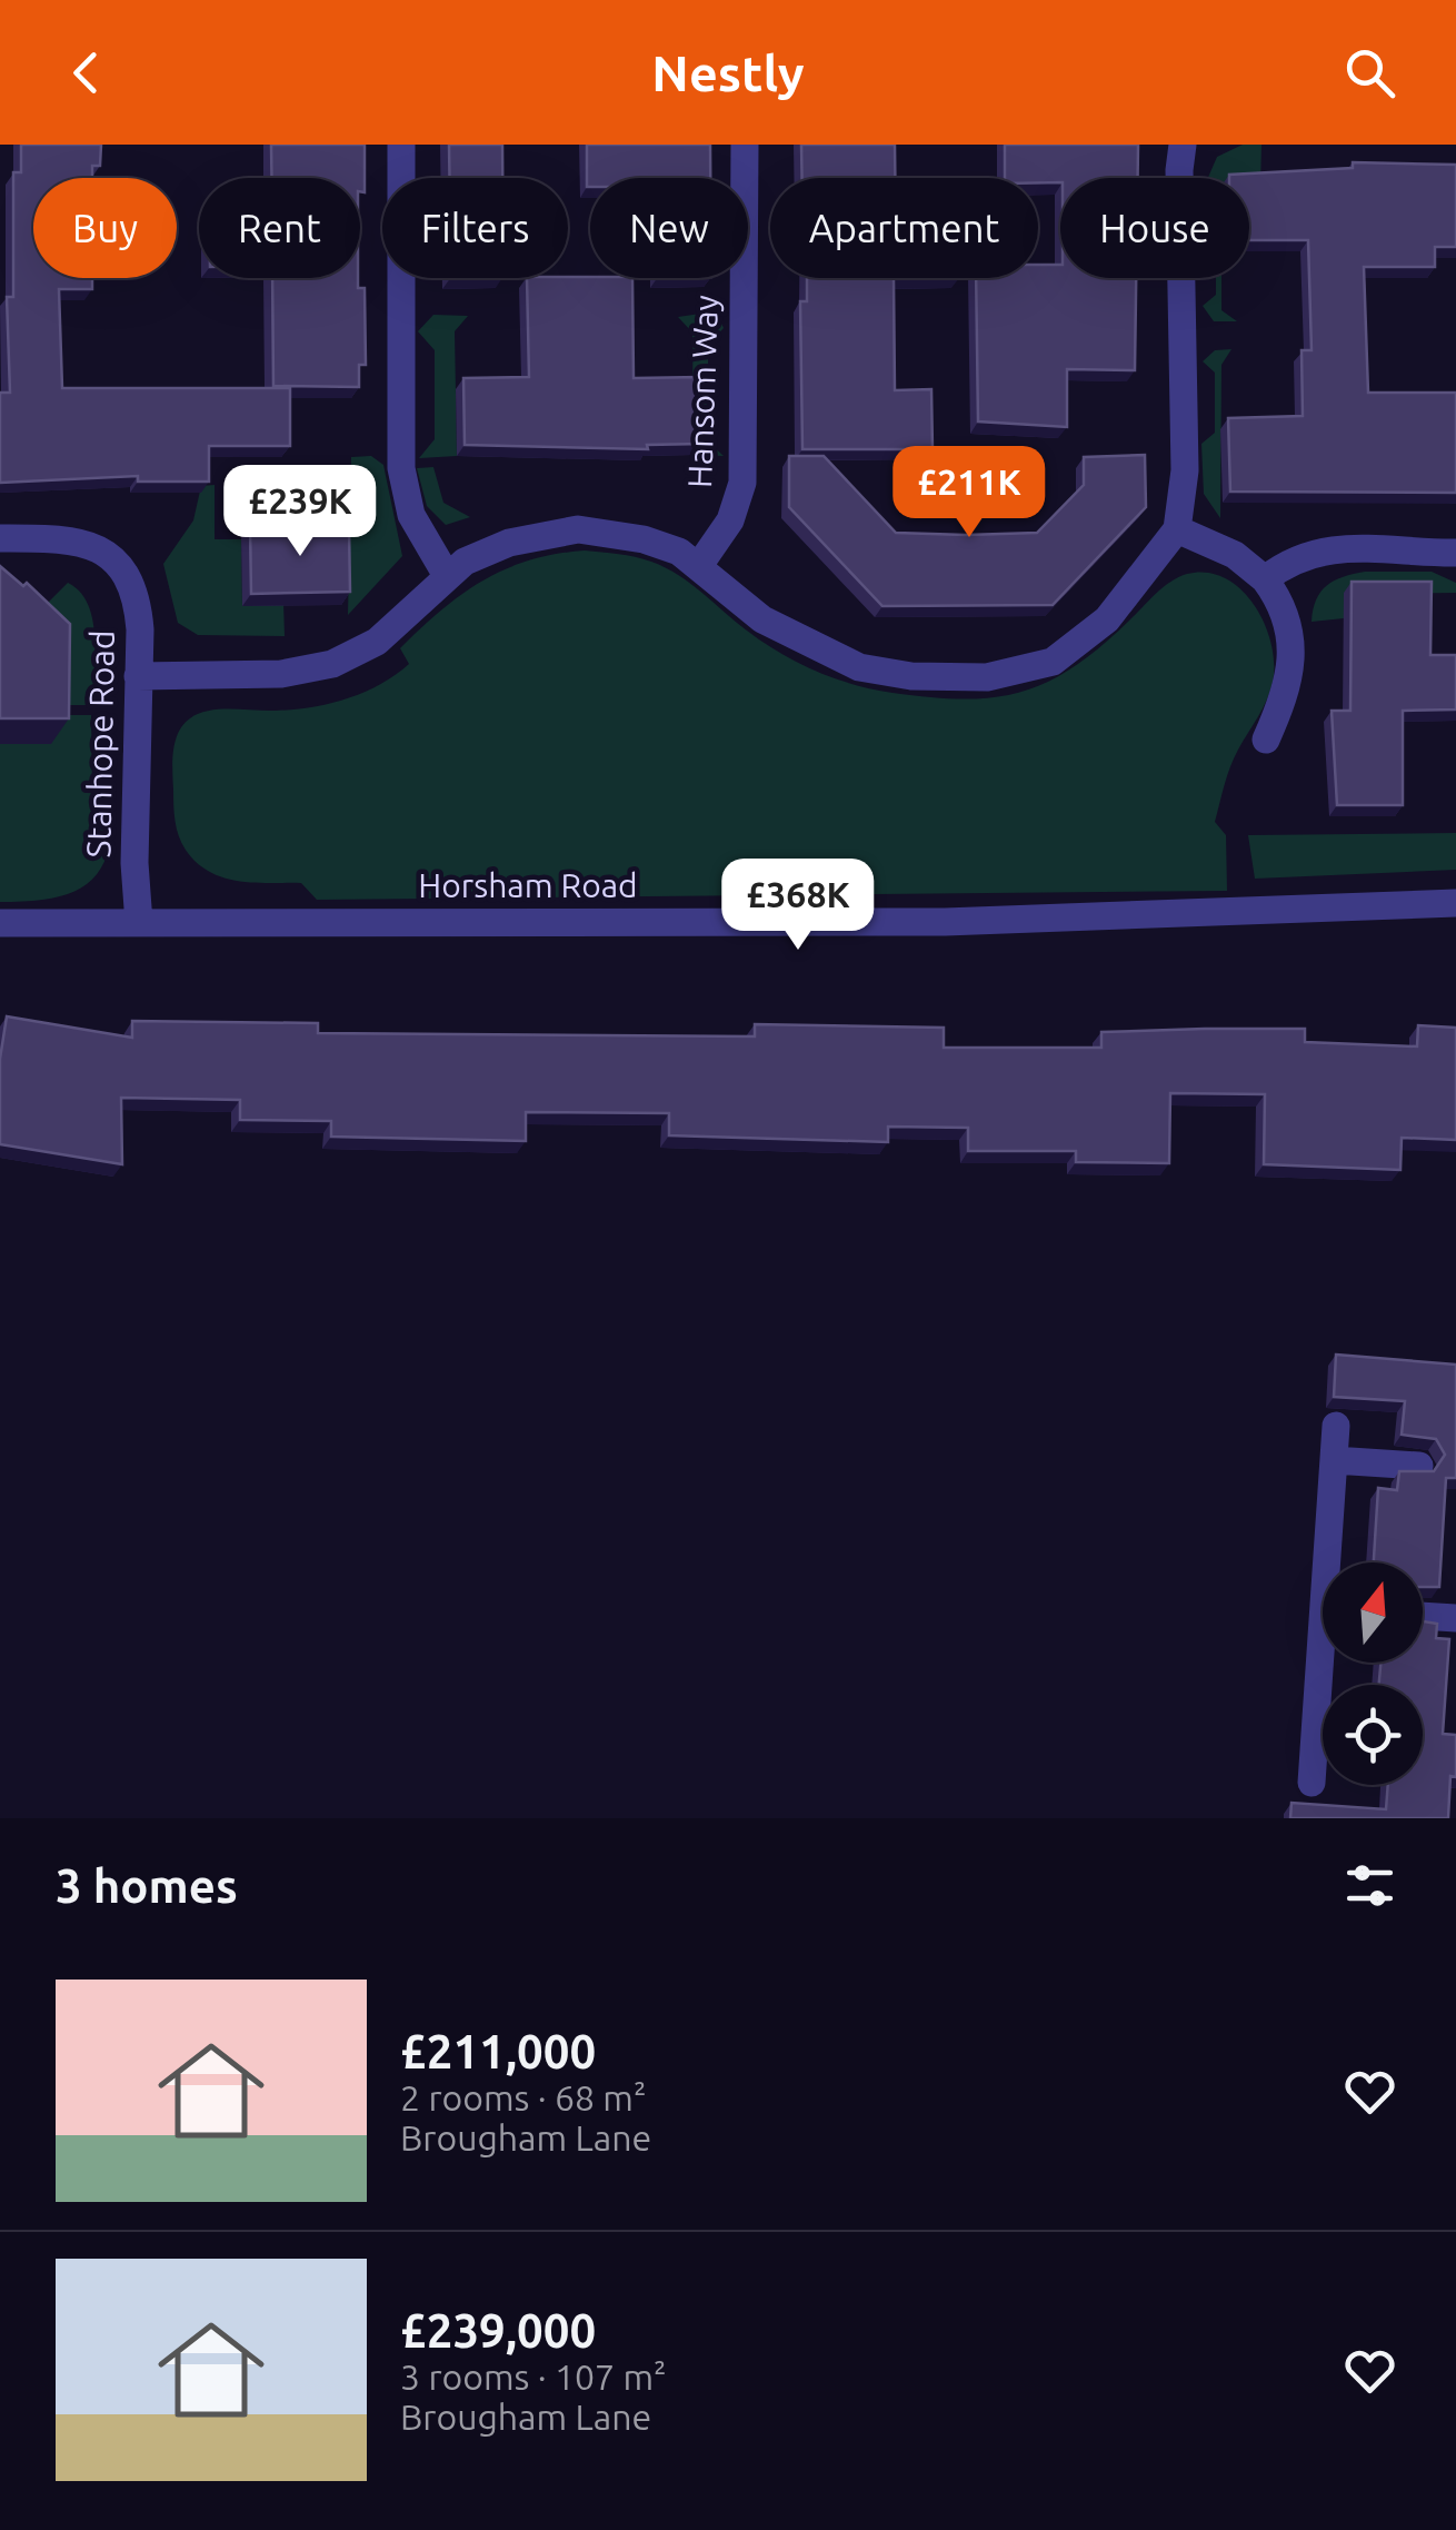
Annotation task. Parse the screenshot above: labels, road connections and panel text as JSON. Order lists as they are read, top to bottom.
{
  "streets": {
    "street": ["Hansom Way", "Stanhope Road", "Horsham Road"]
  },
  "crossings": [
    ["Stanhope Road", "Horsham Road"]
  ],
  "north": "top",
  "page": {
    "header": "Nestly",
    "chip": [
      "Buy",
      "Rent",
      "Filters",
      "New",
      "Apartment",
      "House"
    ],
    "price": ["£211K", "£239K", "£368K"],
    "heading": "3 homes",
    "list": [
      {
        "name": "£211,000",
        "note": "2 rooms · 68 m² · Brougham Lane"
      },
      {
        "name": "£239,000",
        "note": "3 rooms · 107 m² · Brougham Lane"
      }
    ]
  }
}
